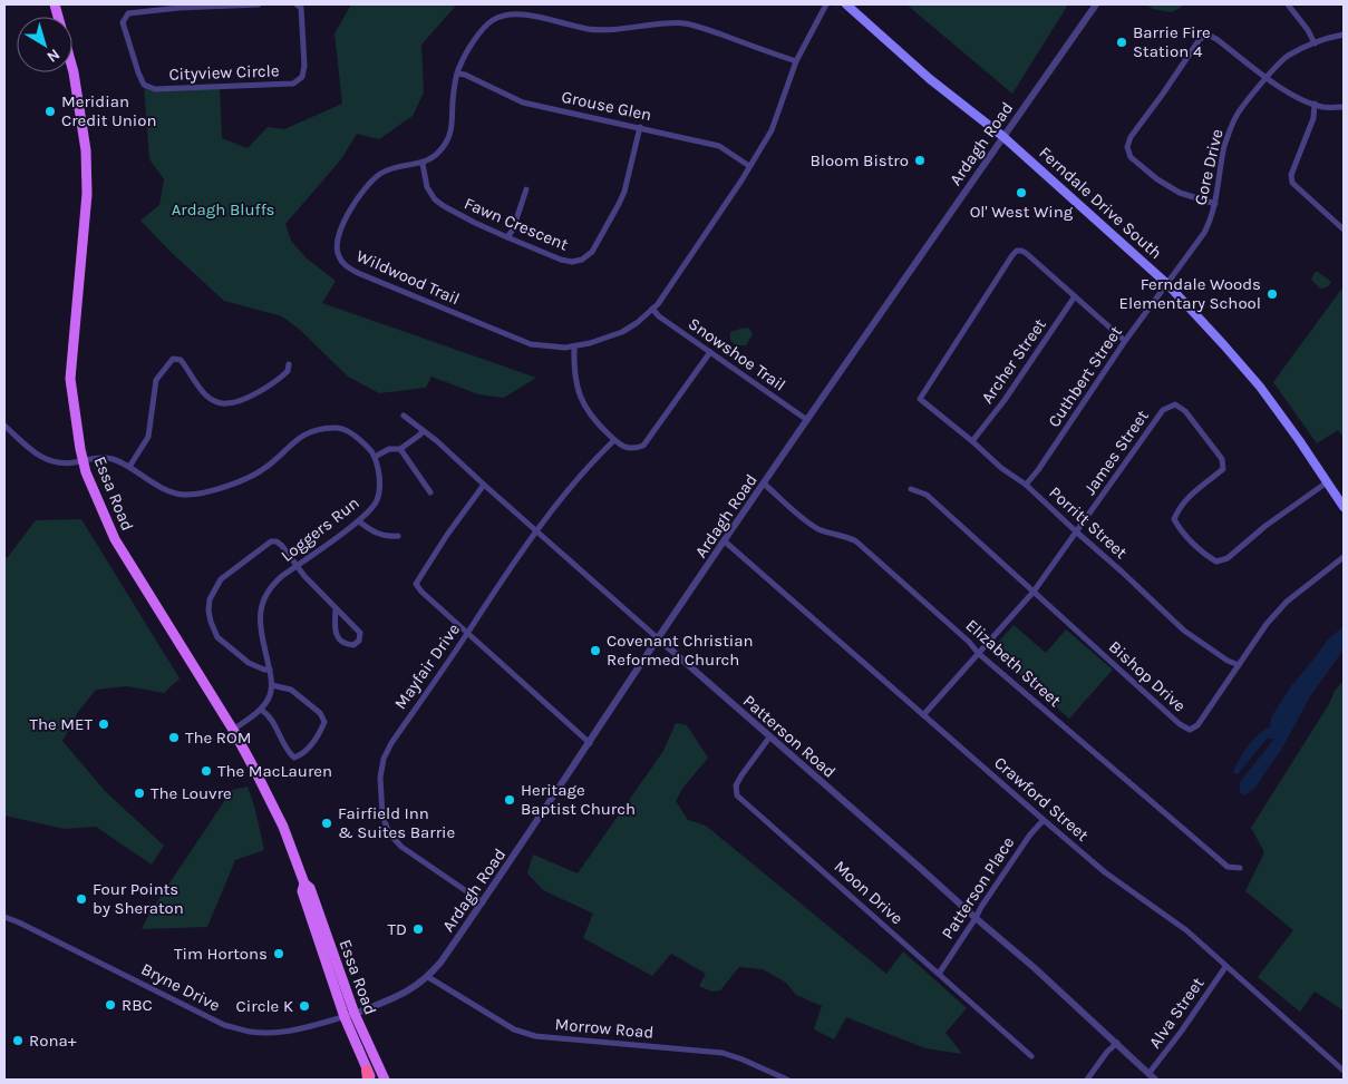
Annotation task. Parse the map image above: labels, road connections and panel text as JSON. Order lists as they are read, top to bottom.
{
  "streets": {
    "main road": ["Ferndale Drive South", "Essa Road"],
    "street": [
      "Cityview Circle",
      "Grouse Glen",
      "Ardagh Road",
      "Gore Drive",
      "Fawn Crescent",
      "Wildwood Trail",
      "Snowshoe Trail",
      "Archer Street",
      "Cuthbert Street",
      "James Street",
      "Porritt Street",
      "Loggers Run",
      "Elizabeth Street",
      "Mayfair Drive",
      "Bishop Drive",
      "Patterson Road",
      "Crawford Street",
      "Patterson Place",
      "Moon Drive",
      "Bryne Drive",
      "Alva Street",
      "Morrow Road"
    ]
  },
  "crossings": [
    ["Grouse Glen", "Fawn Crescent"],
    ["Grouse Glen", "Wildwood Trail"],
    ["Ardagh Road", "Ferndale Drive South"],
    ["Ardagh Road", "Snowshoe Trail"],
    ["Ardagh Road", "Essa Road"],
    ["Ardagh Road", "Elizabeth Street"],
    ["Ardagh Road", "Mayfair Drive"],
    ["Ardagh Road", "Patterson Road"],
    ["Ardagh Road", "Crawford Street"],
    ["Ardagh Road", "Bryne Drive"],
    ["Ardagh Road", "Morrow Road"],
    ["Gore Drive", "Ferndale Drive South"],
    ["Gore Drive", "Cuthbert Street"],
    ["Ferndale Drive South", "Cuthbert Street"],
    ["Ferndale Drive South", "James Street"],
    ["Fawn Crescent", "Wildwood Trail"],
    ["Wildwood Trail", "Snowshoe Trail"],
    ["Archer Street", "Porritt Street"],
    ["Cuthbert Street", "Porritt Street"],
    ["James Street", "Porritt Street"],
    ["James Street", "Elizabeth Street"],
    ["James Street", "Bishop Drive"],
    ["James Street", "Crawford Street"],
    ["Essa Road", "Bryne Drive"],
    ["Porritt Street", "Bishop Drive"],
    ["Mayfair Drive", "Patterson Road"],
    ["Patterson Road", "Patterson Place"],
    ["Patterson Road", "Moon Drive"],
    ["Patterson Road", "Alva Street"],
    ["Crawford Street", "Patterson Place"],
    ["Crawford Street", "Alva Street"],
    ["Patterson Place", "Moon Drive"]
  ],
  "parks": ["Ardagh Bluffs"],
  "places": [
    "Barrie Fire Station 4",
    "Meridian Credit Union",
    "Bloom Bistro",
    "Ol' West Wing",
    "Ferndale Woods Elementary School",
    "Covenant Christian Reformed Church",
    "The MET",
    "The ROM",
    "The MacLauren",
    "The Louvre",
    "Heritage Baptist Church",
    "Fairfield Inn & Suites Barrie",
    "Four Points by Sheraton",
    "TD",
    "Tim Hortons",
    "RBC",
    "Circle K",
    "Rona+"
  ],
  "north": "bottom right"
}
